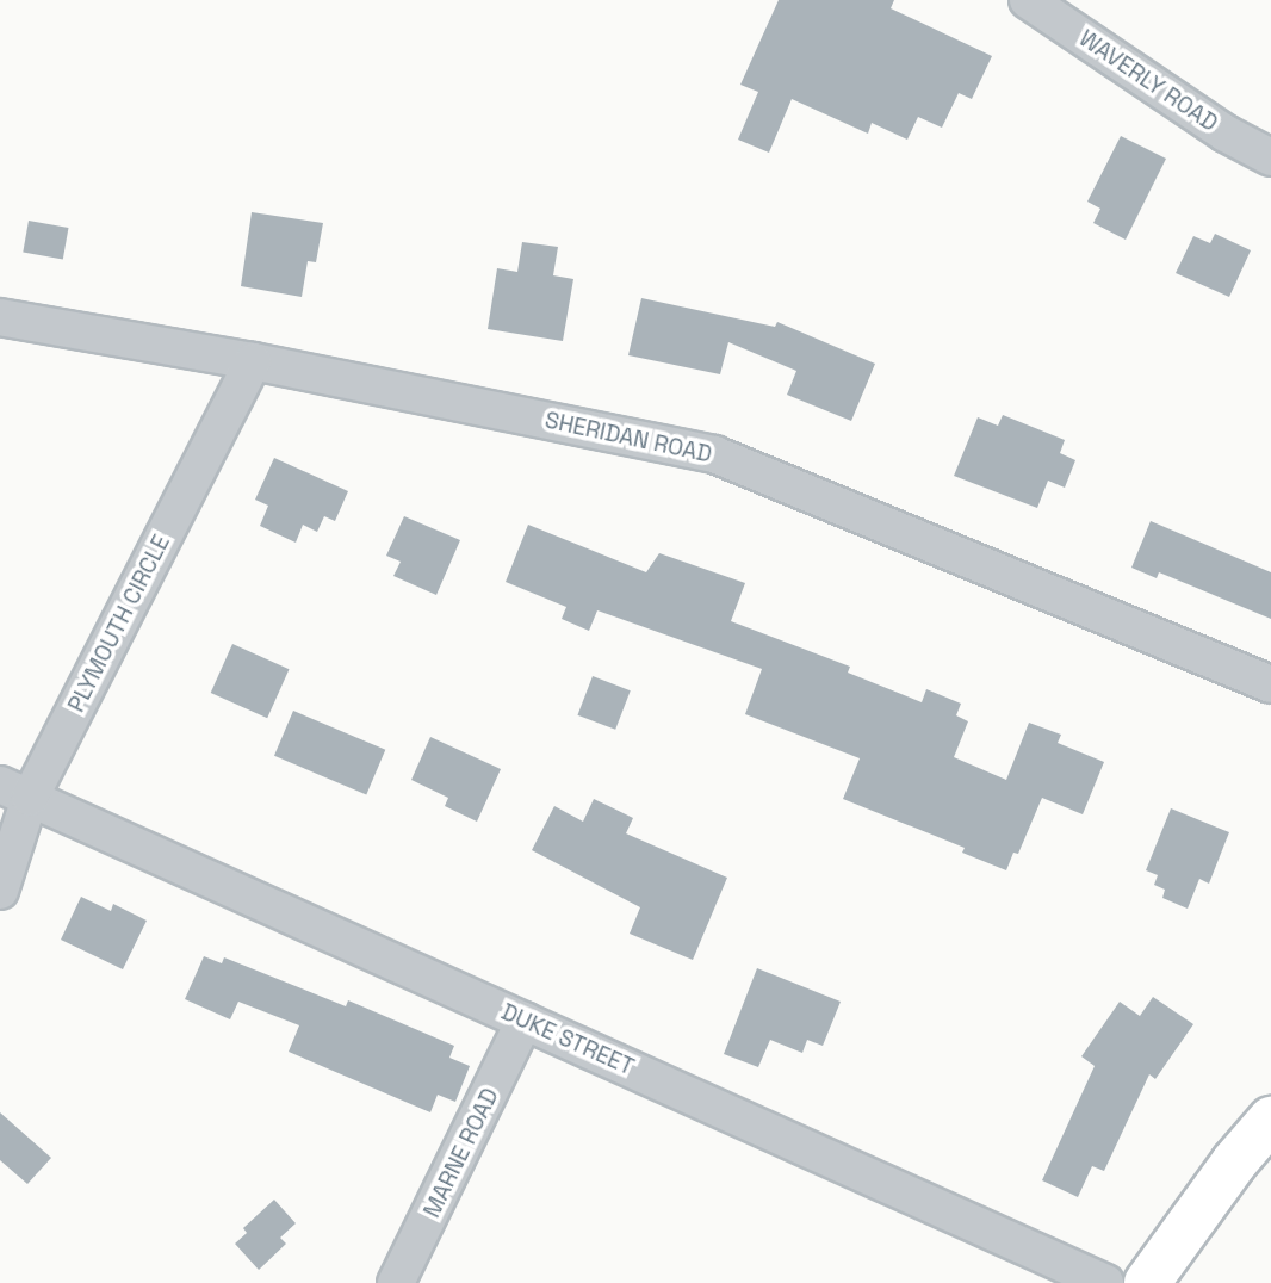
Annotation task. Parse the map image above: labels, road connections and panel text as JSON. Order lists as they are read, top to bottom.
{
  "streets": {
    "street": [
      "WAVERLY ROAD",
      "SHERIDAN ROAD",
      "PLYMOUTH CIRCLE",
      "DUKE STREET",
      "MARNE ROAD"
    ]
  },
  "crossings": [
    ["SHERIDAN ROAD", "PLYMOUTH CIRCLE"],
    ["PLYMOUTH CIRCLE", "DUKE STREET"],
    ["DUKE STREET", "MARNE ROAD"]
  ]
}
